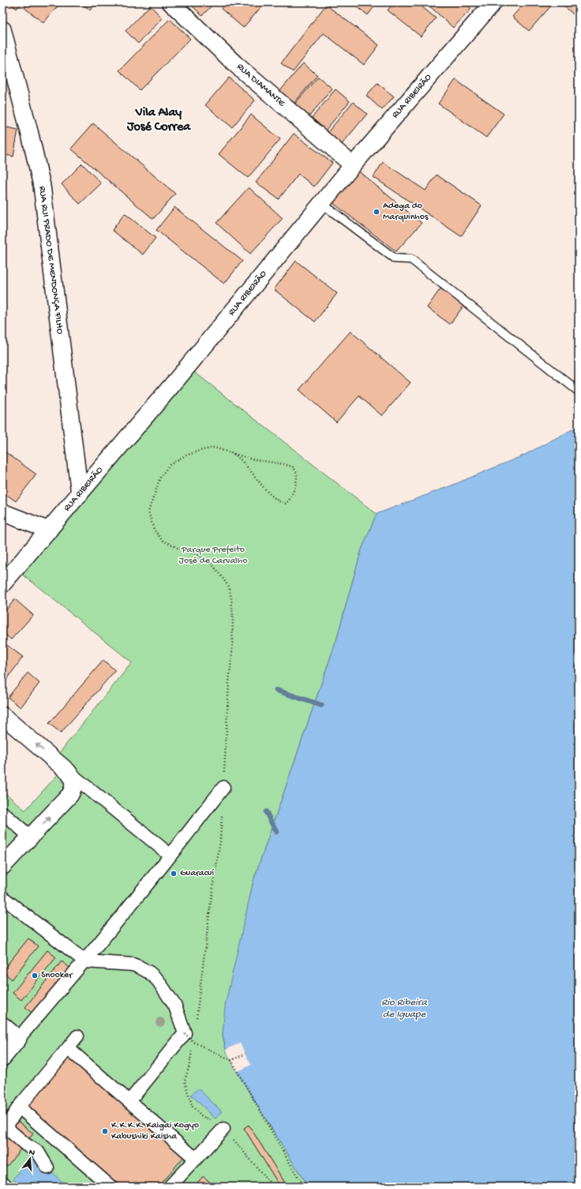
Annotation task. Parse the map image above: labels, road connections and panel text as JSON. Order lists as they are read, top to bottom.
{
  "streets": {
    "street": ["RUA DIAMANTE", "RUA RIBEIRÃO", "RUA RUI PRADO DE MENDONÇA FILHO"]
  },
  "crossings": [
    ["RUA DIAMANTE", "RUA RIBEIRÃO"],
    ["RUA RIBEIRÃO", "RUA RUI PRADO DE MENDONÇA FILHO"]
  ],
  "districts": ["Vila Alay José Correa"],
  "water": ["Rio Ribeira de Iguape"],
  "parks": ["Parque Prefeito José de Carvalho"],
  "places": [
    "Adega do Marquinhos",
    "Guaracuí",
    "Snooker",
    "K.K.K.K. Kaigai Kogyo Kabushiki Kaisha"
  ],
  "north": "top"
}
